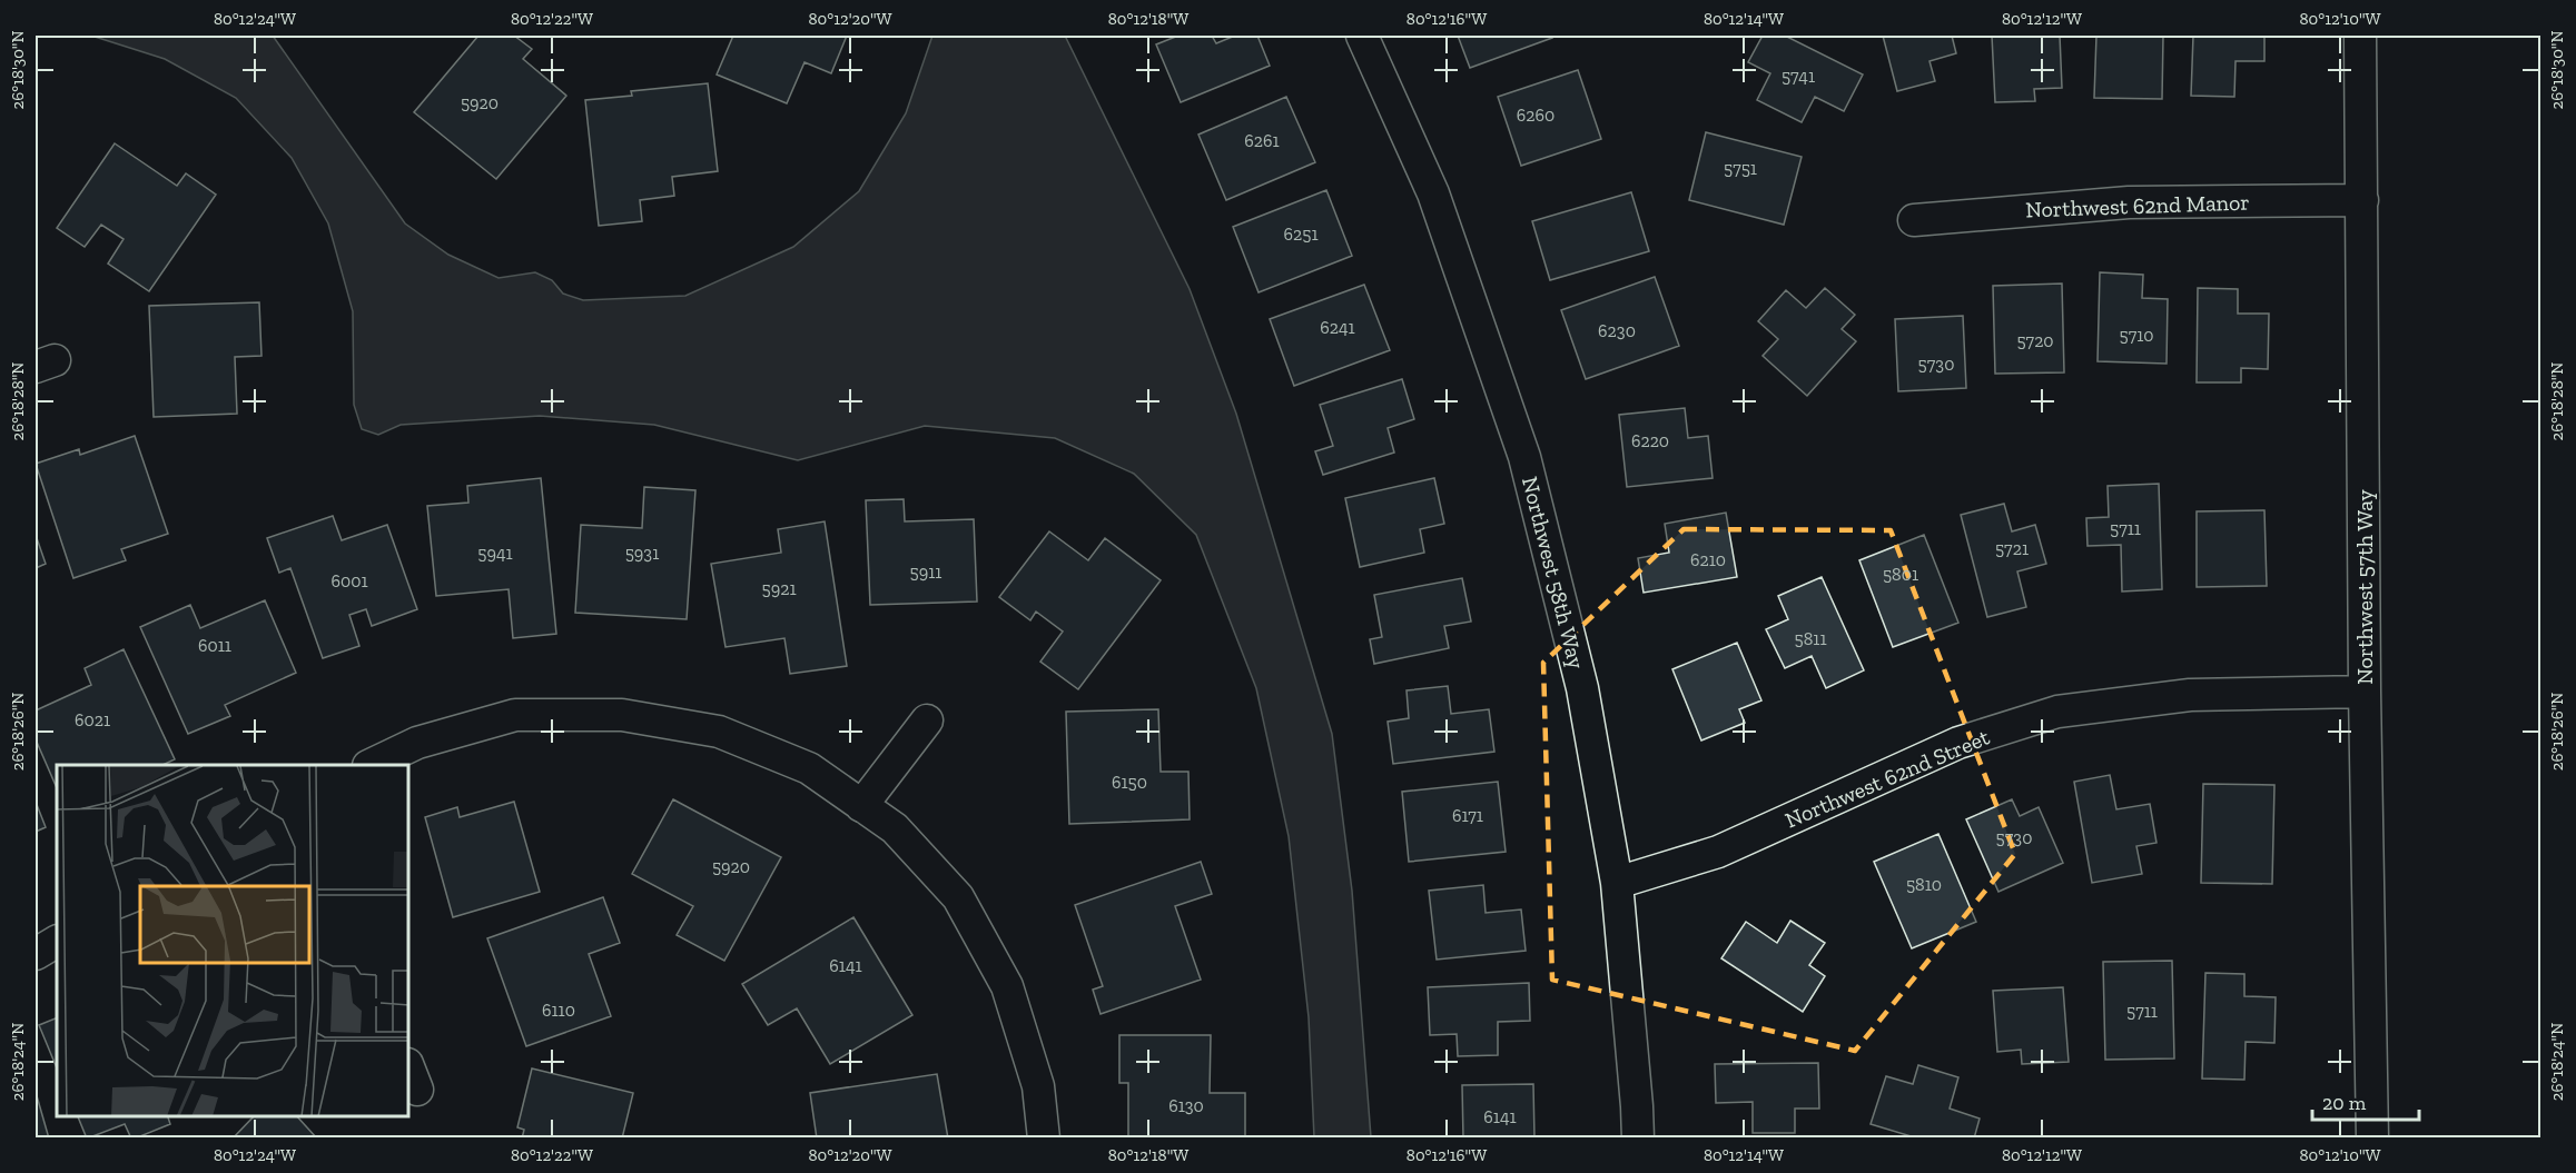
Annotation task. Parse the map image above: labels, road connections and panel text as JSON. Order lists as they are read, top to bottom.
{
  "streets": {
    "street": [
      "Northwest 62nd Manor",
      "Northwest 58th Way",
      "Northwest 57th Way",
      "Northwest 62nd Street"
    ]
  },
  "crossings": [
    ["Northwest 62nd Manor", "Northwest 57th Way"],
    ["Northwest 58th Way", "Northwest 62nd Street"],
    ["Northwest 57th Way", "Northwest 62nd Street"]
  ],
  "house_numbers": [
    "5741",
    "5920",
    "6260",
    "6261",
    "5751",
    "6251",
    "6241",
    "6230",
    "5710",
    "5720",
    "5730",
    "6220",
    "5711",
    "5721",
    "5941",
    "5931",
    "6210",
    "5911",
    "5801",
    "6001",
    "5921",
    "5811",
    "6011",
    "6021",
    "6150",
    "6171",
    "5730",
    "5920",
    "5810",
    "6141",
    "6110",
    "5711",
    "6130",
    "6141"
  ],
  "scale_bar": "20 m",
  "coordinates": [
    "80°12'24\"W",
    "80°12'22\"W",
    "80°12'20\"W",
    "80°12'18\"W",
    "80°12'16\"W",
    "80°12'14\"W",
    "80°12'12\"W",
    "80°12'10\"W",
    "26°18'30\"N",
    "26°18'28\"N",
    "26°18'26\"N",
    "26°18'24\"N"
  ]
}
